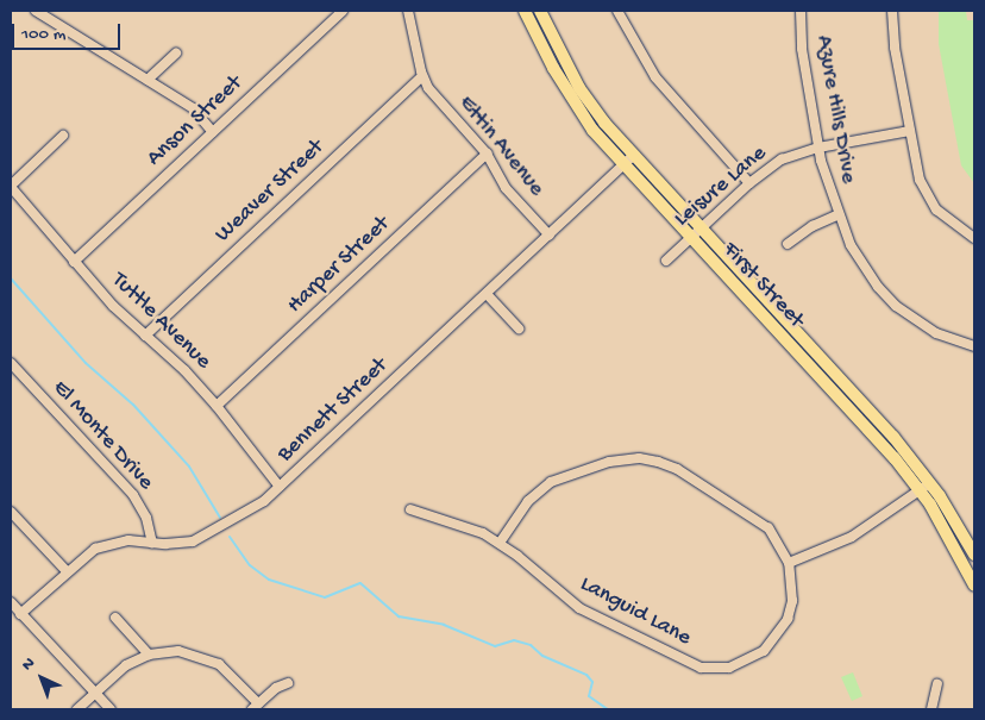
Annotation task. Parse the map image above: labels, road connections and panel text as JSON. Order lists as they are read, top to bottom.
{
  "streets": {
    "main road": ["First Street"],
    "street": [
      "Azure Hills Drive",
      "Anson Street",
      "Ettin Avenue",
      "Leisure Lane",
      "Weaver Street",
      "Harper Street",
      "Tuttle Avenue",
      "Bennett Street",
      "El Monte Drive",
      "Languid Lane"
    ]
  },
  "crossings": [
    ["Azure Hills Drive", "Leisure Lane"],
    ["Anson Street", "Tuttle Avenue"],
    ["Ettin Avenue", "Weaver Street"],
    ["Ettin Avenue", "Harper Street"],
    ["Ettin Avenue", "Bennett Street"],
    ["Leisure Lane", "First Street"],
    ["Weaver Street", "Tuttle Avenue"],
    ["Harper Street", "Tuttle Avenue"],
    ["First Street", "Bennett Street"],
    ["Tuttle Avenue", "Bennett Street"],
    ["Bennett Street", "El Monte Drive"]
  ],
  "scale_bar": "100 m",
  "north": "top left"
}
